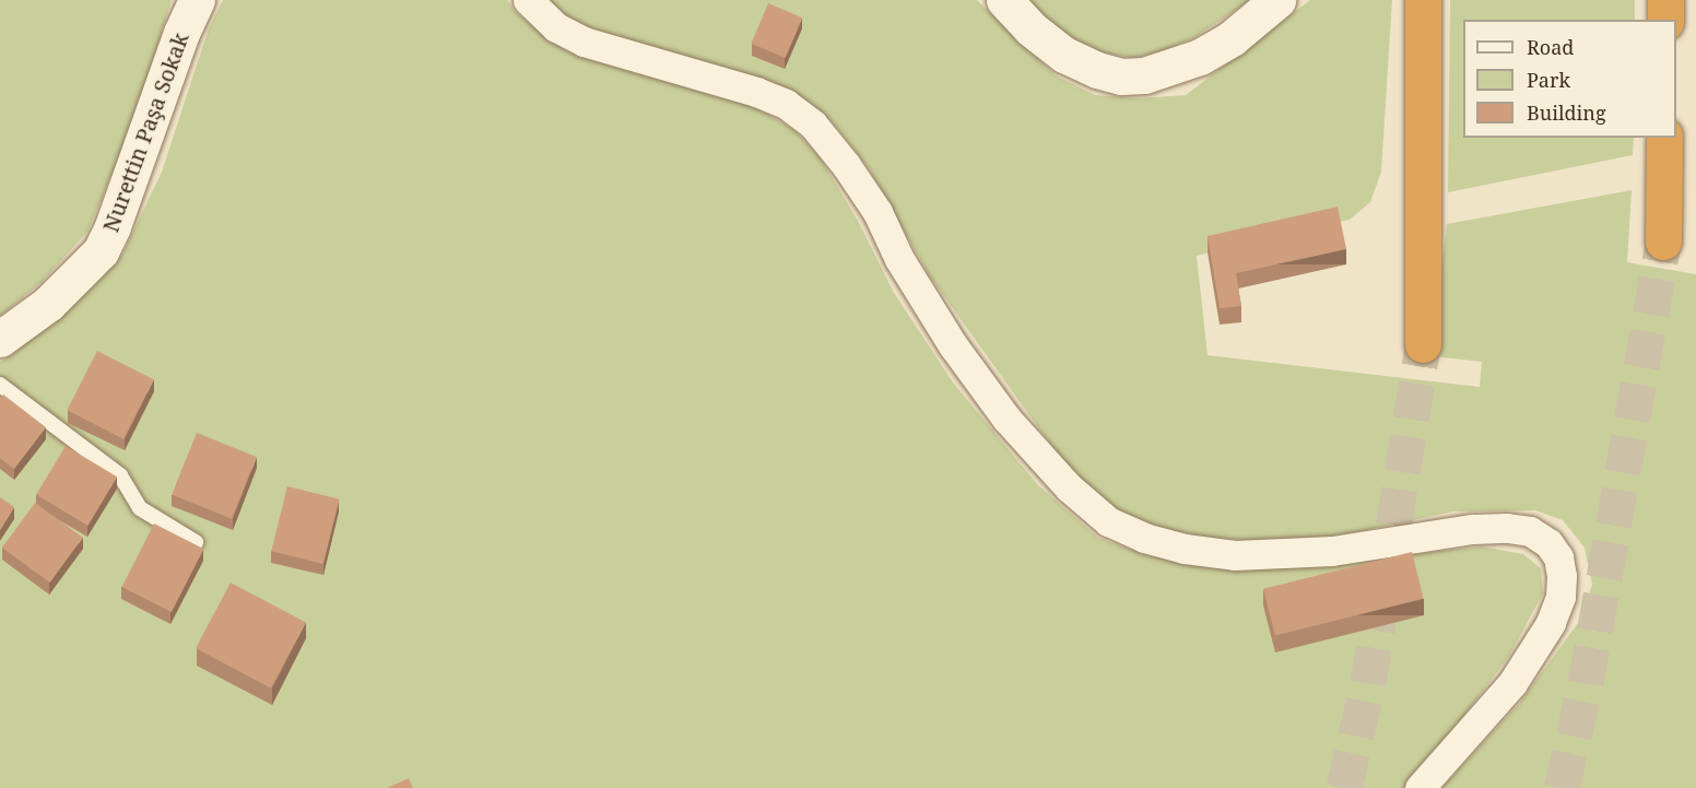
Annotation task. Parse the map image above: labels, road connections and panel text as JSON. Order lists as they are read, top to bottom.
{
  "streets": {
    "street": ["Nurettin Paşa Sokak"]
  },
  "legend": ["Road", "Park", "Building"]
}
